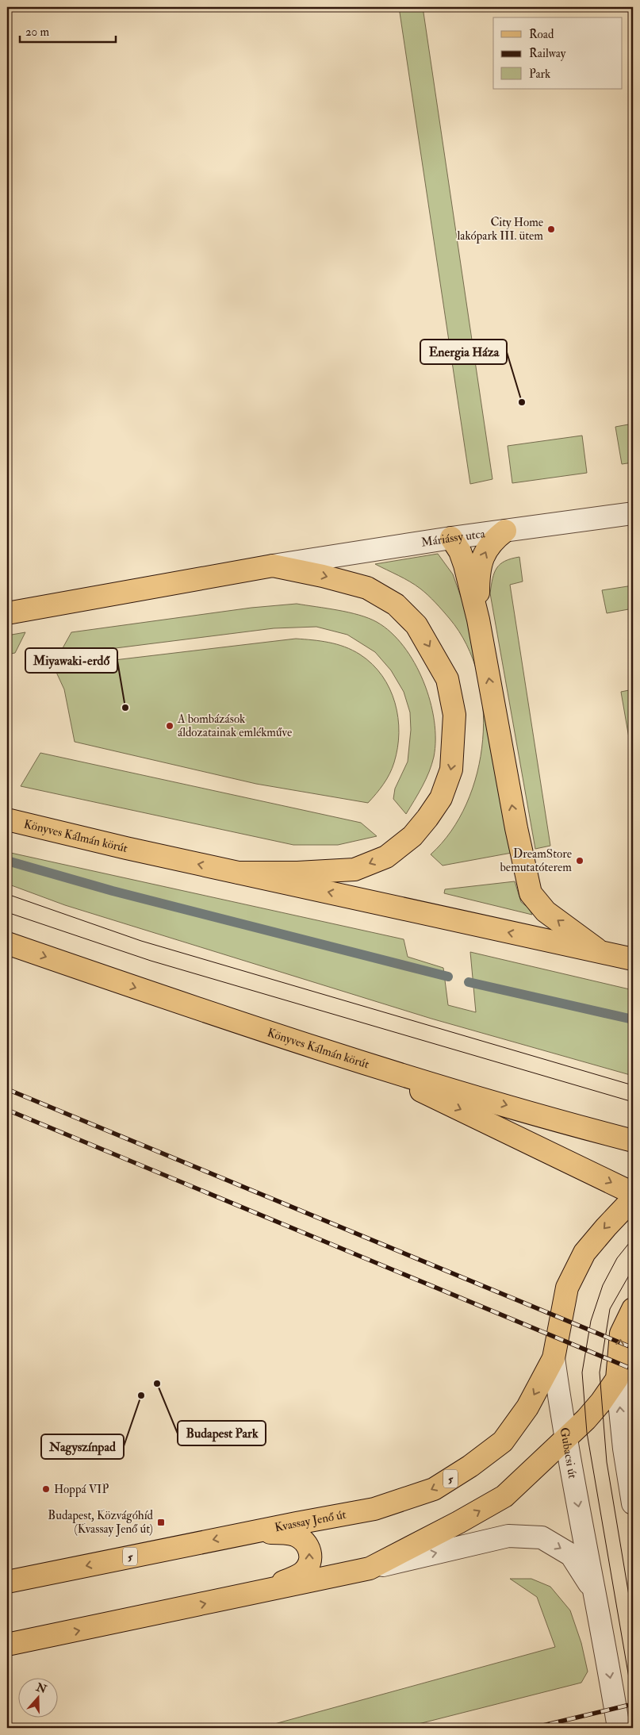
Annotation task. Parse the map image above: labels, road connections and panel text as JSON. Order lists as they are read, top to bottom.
{
  "streets": {
    "main road": [
      "Könyves Kálmán körút",
      "Gubacsi út",
      "5",
      "Kvassay Jenő út"
    ],
    "street": ["Máriássy utca"]
  },
  "crossings": [
    ["Gubacsi út", "Kvassay Jenő út"]
  ],
  "one_way": ["Gubacsi út"],
  "places": {
    "other": [
      "City Home lakópark III. ütem",
      "Energia Háza",
      "Miyawaki-erdő",
      "A bombázások áldozatainak emlékműve",
      "DreamStore bemutatóterem",
      "Budapest Park",
      "Nagyszínpad",
      "Hoppá VIP"
    ],
    "transit": ["Budapest, Közvágóhíd (Kvassay Jenő út)"]
  },
  "legend": ["Road", "Railway", "Park"],
  "scale_bar": "20 m",
  "north": "top"
}
